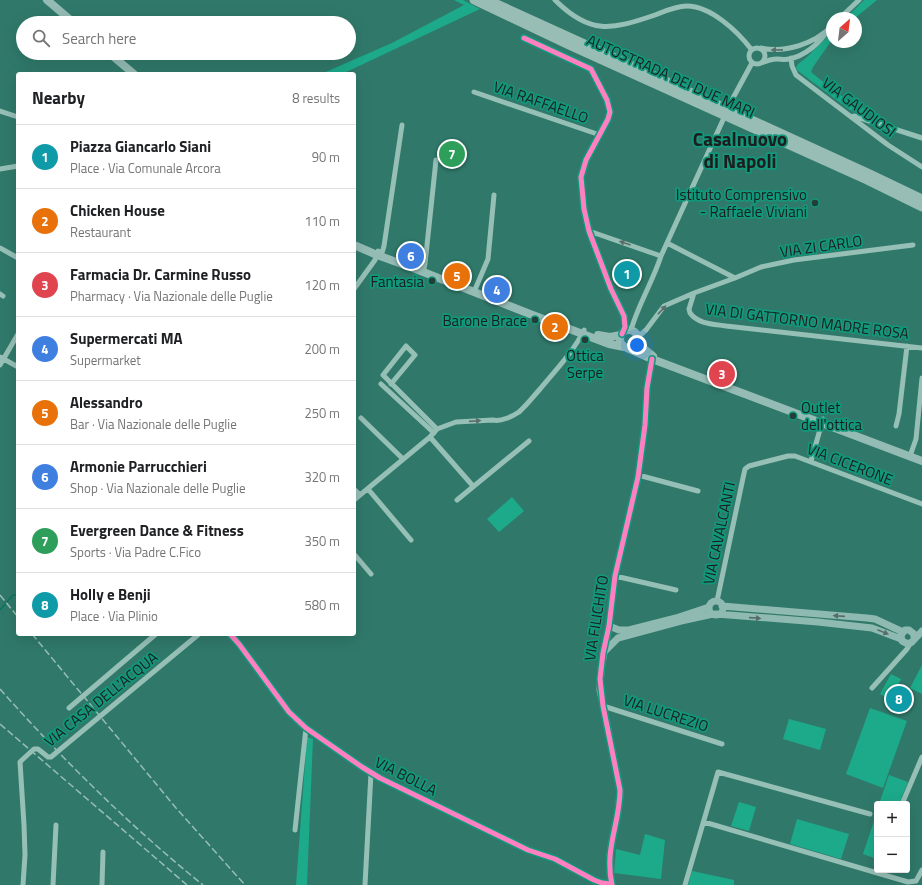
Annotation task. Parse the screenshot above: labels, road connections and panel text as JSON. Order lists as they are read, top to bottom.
{
  "streets": {
    "highway": ["AUTOSTRADA DEI DUE MARI"],
    "street": [
      "VIA RAFFAELLO",
      "VIA GAUDIOSI",
      "VIA ZI CARLO",
      "VIA DI GATTORNO MADRE ROSA",
      "VIA CICERONE",
      "VIA CAVALCANTI",
      "VIA FILICHITO",
      "VIA CASA DELL'ACQUA",
      "VIA LUCREZIO",
      "VIA BOLLA"
    ]
  },
  "crossings": [
    ["VIA ZI CARLO", "VIA DI GATTORNO MADRE ROSA"],
    ["VIA CICERONE", "VIA CAVALCANTI"],
    ["VIA FILICHITO", "VIA LUCREZIO"],
    ["VIA FILICHITO", "VIA BOLLA"]
  ],
  "districts": ["Casalnuovo di Napoli"],
  "places": [
    "Istituto Comprensivo - Raffaele Viviani",
    "Fantasia",
    "Barone Brace",
    "Ottica Serpe",
    "Outlet dell'ottica"
  ],
  "north": "top right",
  "page": {
    "search": "Search here",
    "heading": ["Nearby", "8 results"],
    "list": [
      {
        "mark": "1",
        "name": "Piazza Giancarlo Siani",
        "note": "Place · Via Comunale Arcora",
        "value": "90 m"
      },
      {
        "mark": "2",
        "name": "Chicken House",
        "note": "Restaurant",
        "value": "110 m"
      },
      {
        "mark": "3",
        "name": "Farmacia Dr. Carmine Russo",
        "note": "Pharmacy · Via Nazionale delle Puglie",
        "value": "120 m"
      },
      {
        "mark": "4",
        "name": "Supermercati MA",
        "note": "Supermarket",
        "value": "200 m"
      },
      {
        "mark": "5",
        "name": "Alessandro",
        "note": "Bar · Via Nazionale delle Puglie",
        "value": "250 m"
      },
      {
        "mark": "6",
        "name": "Armonie Parrucchieri",
        "note": "Shop · Via Nazionale delle Puglie",
        "value": "320 m"
      },
      {
        "mark": "7",
        "name": "Evergreen Dance & Fitness",
        "note": "Sports · Via Padre C.Fico",
        "value": "350 m"
      },
      {
        "mark": "8",
        "name": "Holly e Benji",
        "note": "Place · Via Plinio",
        "value": "580 m"
      }
    ],
    "pins": [
      "7",
      "6",
      "1",
      "5",
      "4",
      "2",
      "3",
      "8"
    ],
    "map_buttons": ["+", "−"]
  }
}
